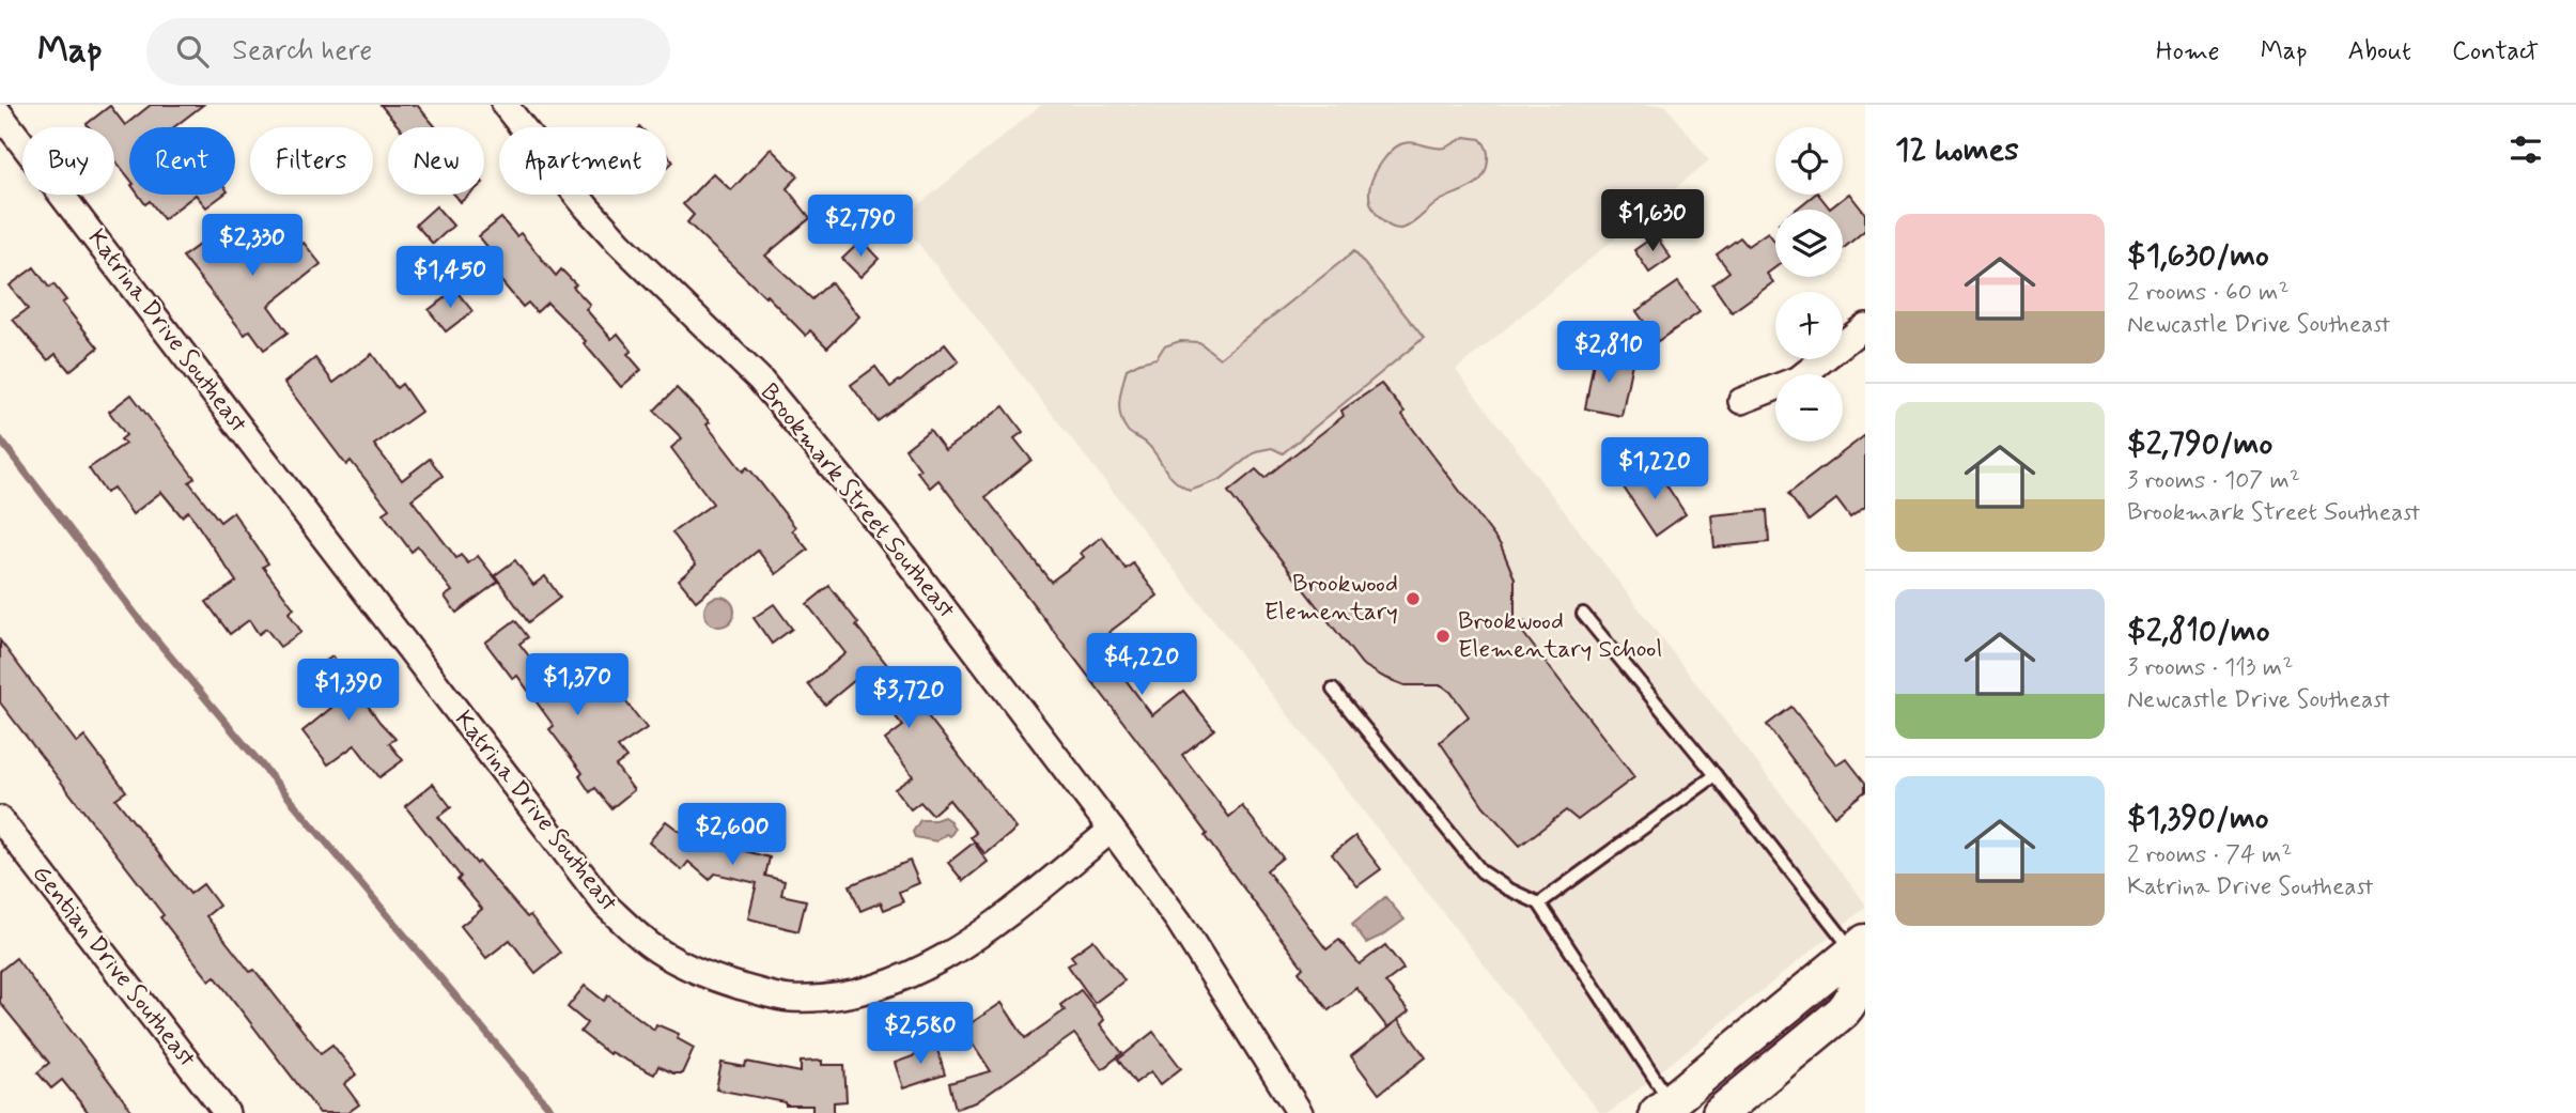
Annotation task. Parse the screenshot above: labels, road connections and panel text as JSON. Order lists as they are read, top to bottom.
{
  "streets": {
    "street": ["Katrina Drive Southeast", "Brookmark Street Southeast", "Gentian Drive Southeast"]
  },
  "crossings": [
    ["Katrina Drive Southeast", "Brookmark Street Southeast"]
  ],
  "places": ["Brookwood Elementary", "Brookwood Elementary School"],
  "page": {
    "header": "Map",
    "search": "Search here",
    "nav": [
      "Home",
      "Map",
      "About",
      "Contact"
    ],
    "heading": "12 homes",
    "map_buttons": ["+", "−"],
    "chip": [
      "Buy",
      "Rent",
      "Filters",
      "New",
      "Apartment"
    ],
    "price": [
      "$1,630",
      "$2,790",
      "$2,330",
      "$1,450",
      "$2,810",
      "$1,220",
      "$4,220",
      "$1,370",
      "$1,390",
      "$3,720",
      "$2,600",
      "$2,580"
    ],
    "list": [
      {
        "name": "$1,630/mo",
        "note": "2 rooms · 60 m² · Newcastle Drive Southeast"
      },
      {
        "name": "$2,790/mo",
        "note": "3 rooms · 107 m² · Brookmark Street Southeast"
      },
      {
        "name": "$2,810/mo",
        "note": "3 rooms · 113 m² · Newcastle Drive Southeast"
      },
      {
        "name": "$1,390/mo",
        "note": "2 rooms · 74 m² · Katrina Drive Southeast"
      }
    ]
  }
}
